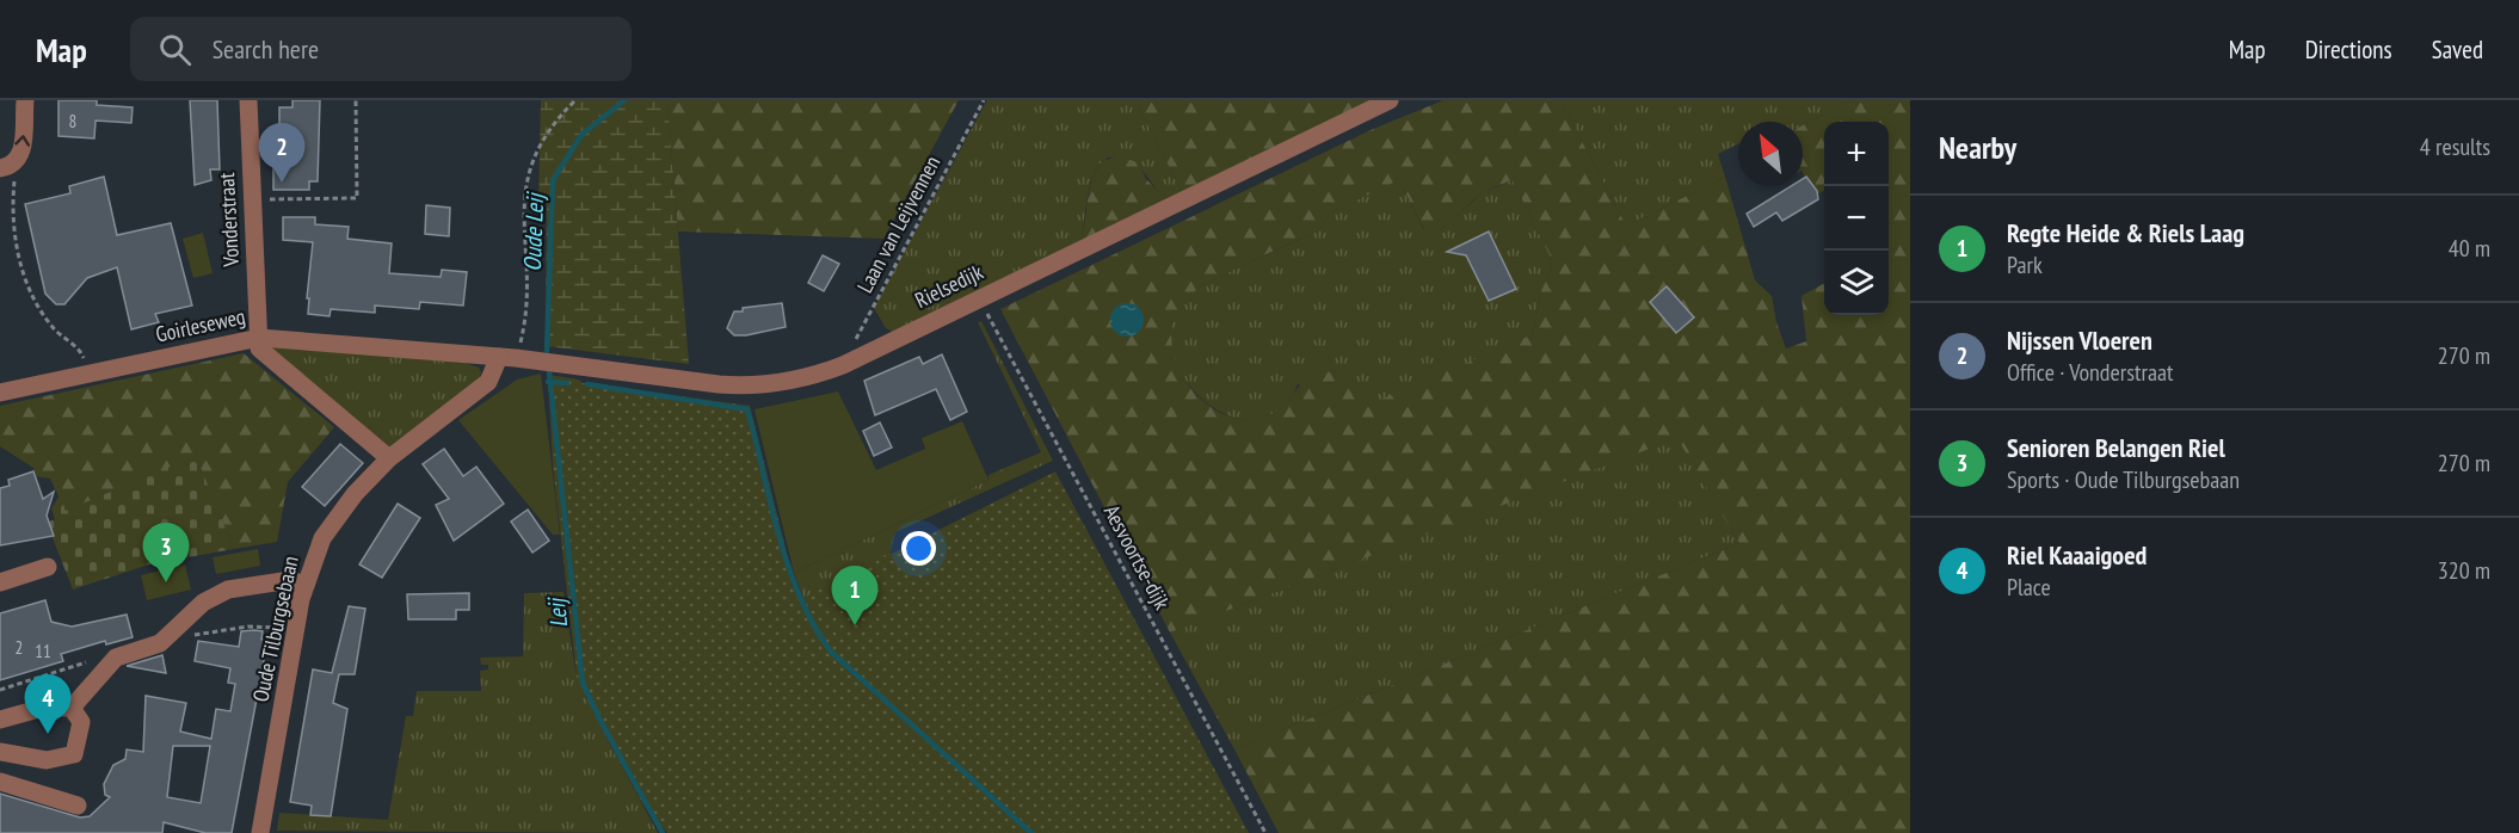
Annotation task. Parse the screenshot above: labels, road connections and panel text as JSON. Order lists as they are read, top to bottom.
{
  "streets": {
    "street": [
      "Vonderstraat",
      "Rielsedijk",
      "Goirleseweg",
      "Oude Tilburgsebaan"
    ],
    "path": ["Laan van Leijvennen", "Aesvoortse-dijk"]
  },
  "crossings": [
    ["Vonderstraat", "Goirleseweg"],
    ["Laan van Leijvennen", "Rielsedijk"],
    ["Rielsedijk", "Goirleseweg"],
    ["Rielsedijk", "Aesvoortse-dijk"],
    ["Rielsedijk", "Oude Tilburgsebaan"],
    ["Goirleseweg", "Oude Tilburgsebaan"]
  ],
  "water": ["Oude Leij", "Leij"],
  "house_numbers": ["8", "2", "11"],
  "north": "top left",
  "page": {
    "header": "Map",
    "search": "Search here",
    "nav": ["Map", "Directions", "Saved"],
    "heading": ["Nearby", "4 results"],
    "map_buttons": ["+", "−"],
    "pins": [
      "2",
      "3",
      "1",
      "4"
    ],
    "list": [
      {
        "mark": "1",
        "name": "Regte Heide & Riels Laag",
        "note": "Park",
        "value": "40 m"
      },
      {
        "mark": "2",
        "name": "Nijssen Vloeren",
        "note": "Office · Vonderstraat",
        "value": "270 m"
      },
      {
        "mark": "3",
        "name": "Senioren Belangen Riel",
        "note": "Sports · Oude Tilburgsebaan",
        "value": "270 m"
      },
      {
        "mark": "4",
        "name": "Riel Kaaaigoed",
        "note": "Place",
        "value": "320 m"
      }
    ]
  }
}
